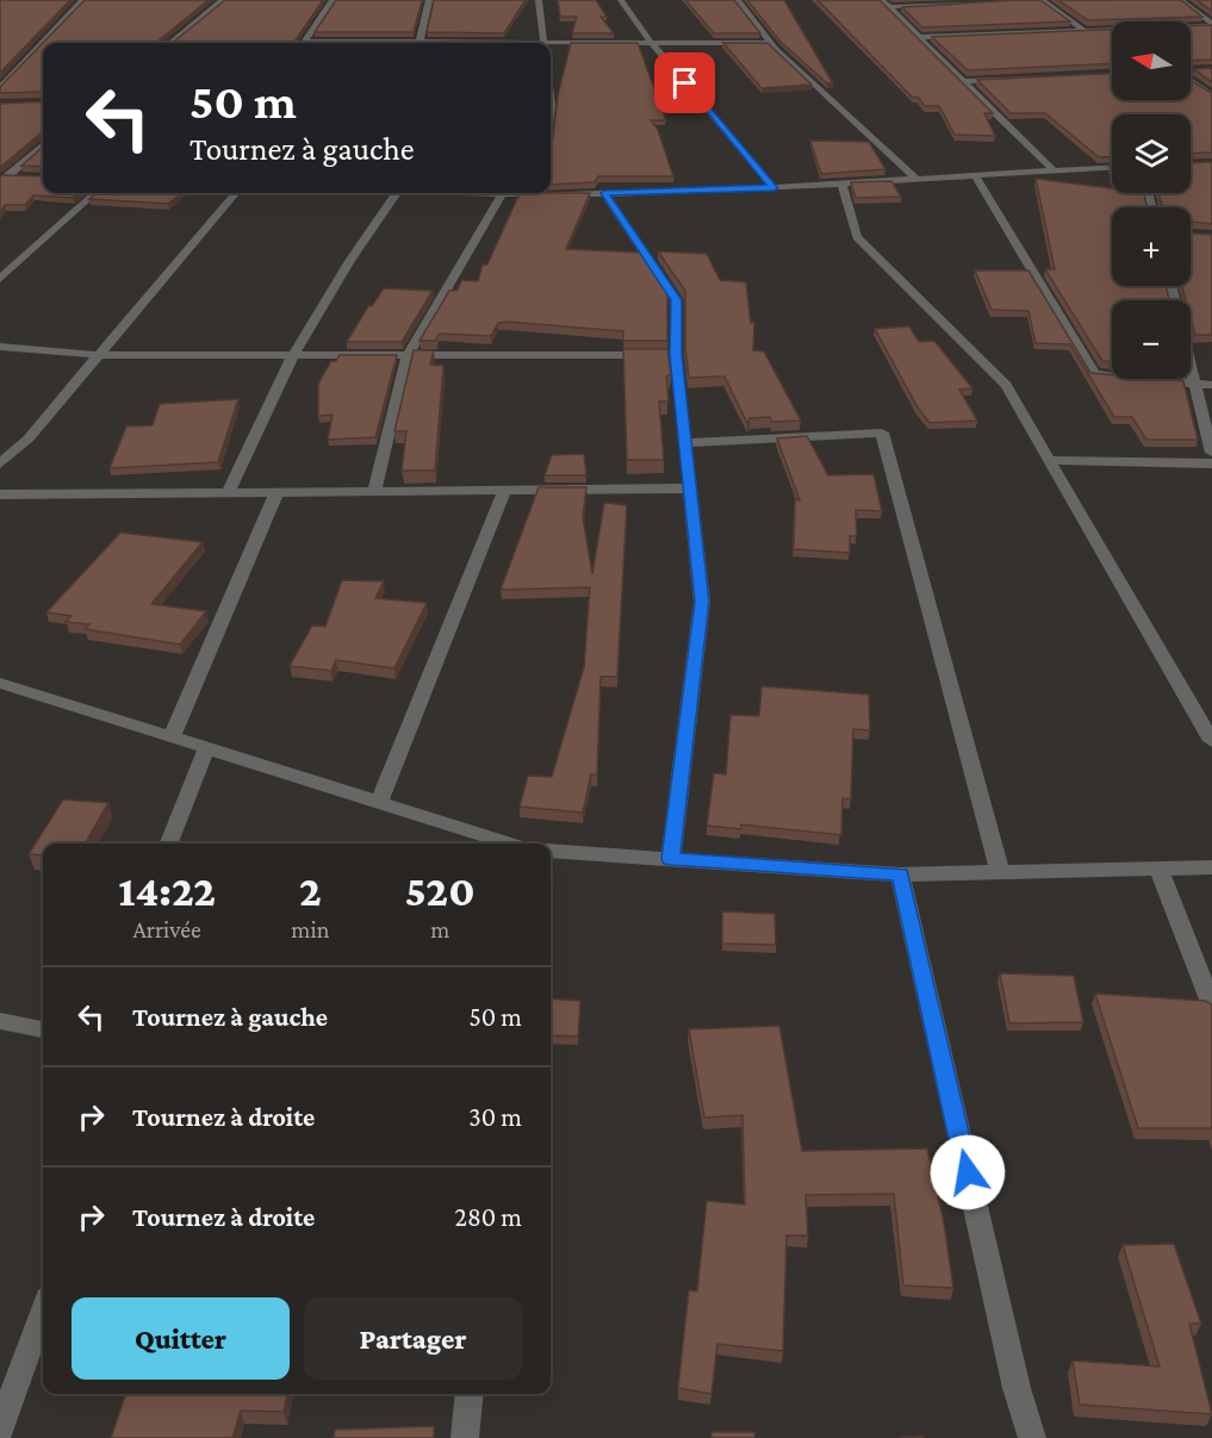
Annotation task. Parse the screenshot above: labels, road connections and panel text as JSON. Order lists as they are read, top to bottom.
{
  "north": "left",
  "page": {
    "map_buttons": ["+", "−"],
    "turn": ["50 m", "Tournez à gauche"],
    "eta": [
      "14:22",
      "Arrivée",
      "2",
      "min",
      "520",
      "m"
    ],
    "list": [
      {
        "name": "Tournez à gauche",
        "value": "50 m"
      },
      {
        "name": "Tournez à droite",
        "value": "30 m"
      },
      {
        "name": "Tournez à droite",
        "value": "280 m"
      }
    ],
    "buttons": ["Quitter", "Partager"]
  }
}
